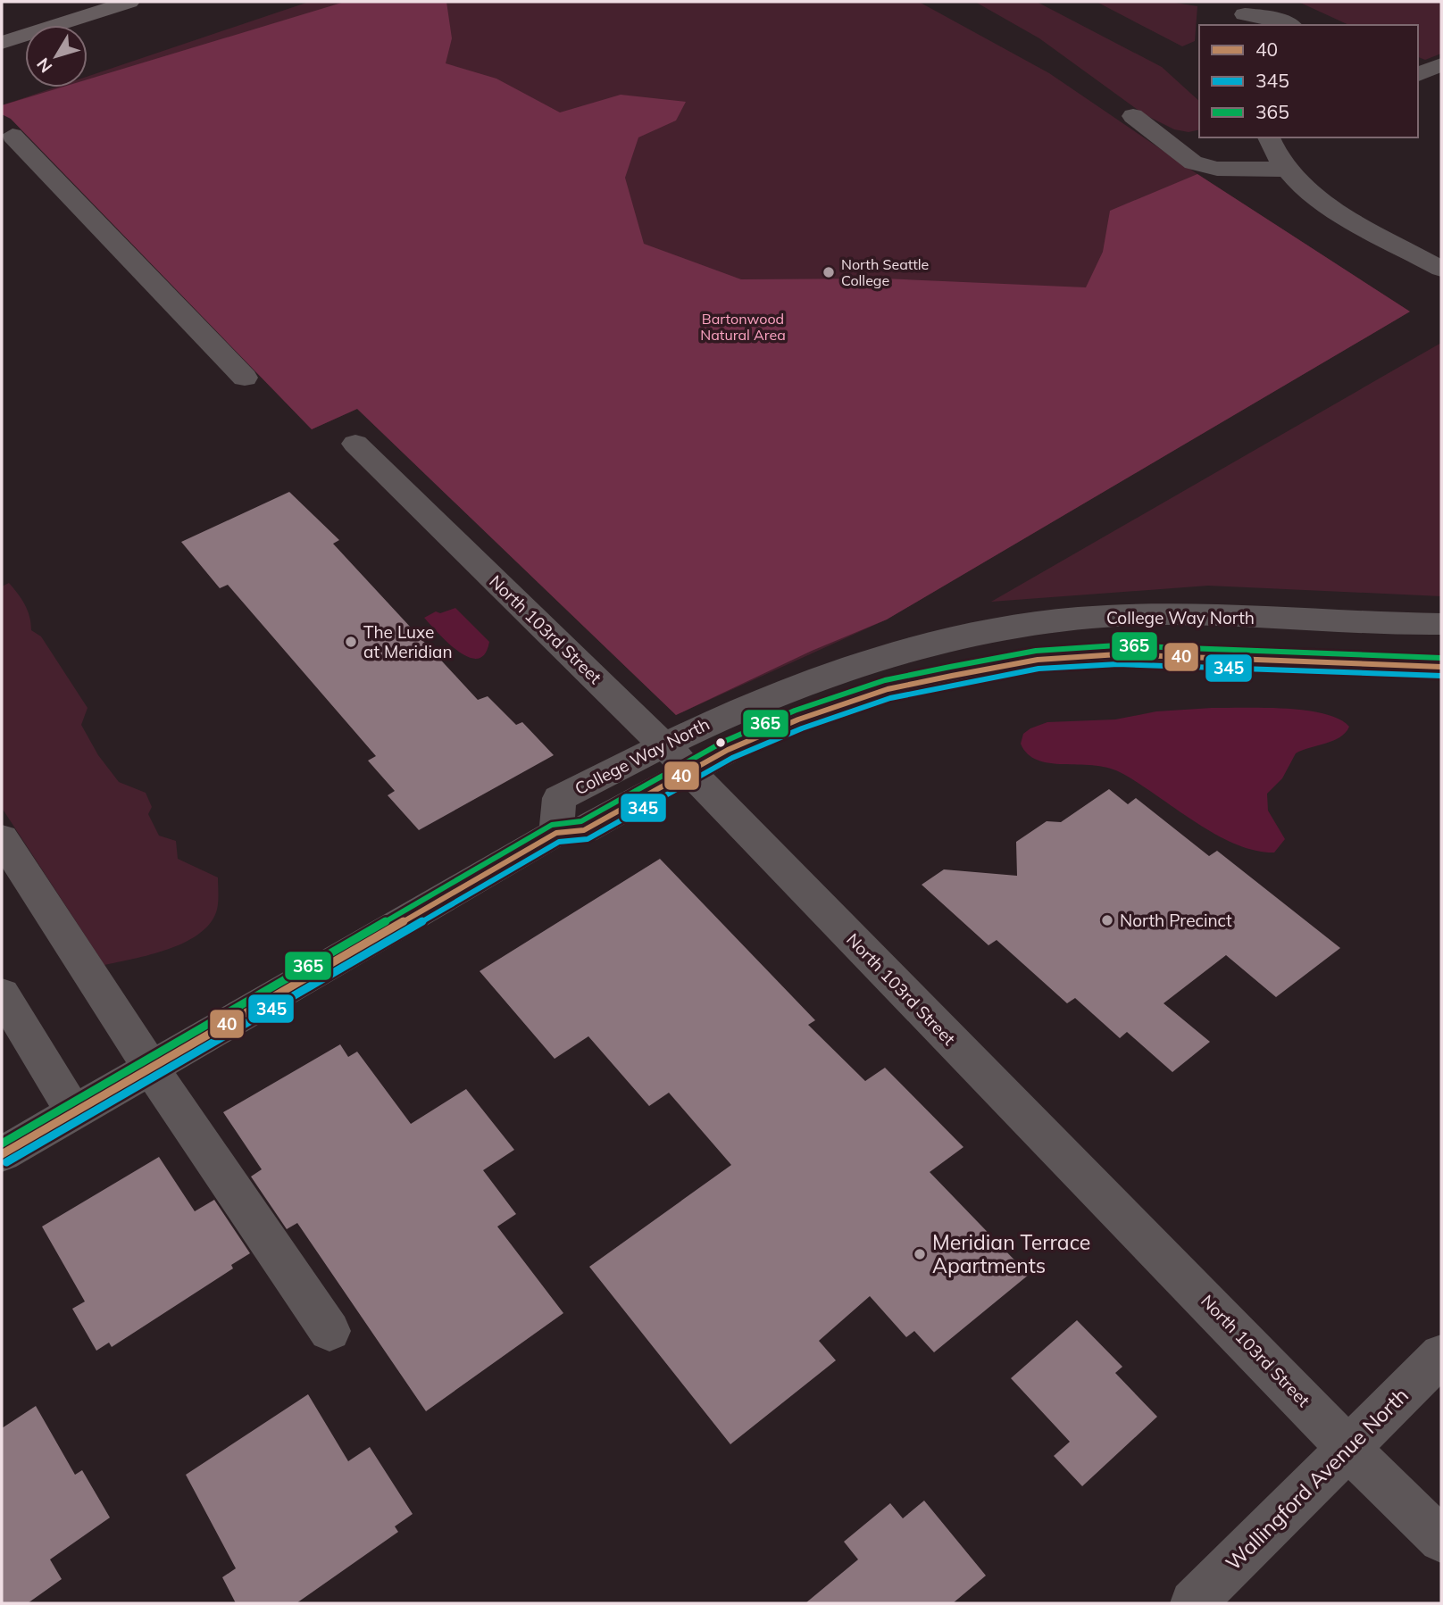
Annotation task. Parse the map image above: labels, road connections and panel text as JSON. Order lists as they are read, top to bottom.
{
  "streets": {
    "street": ["College Way North", "North 103rd Street", "Wallingford Avenue North"]
  },
  "crossings": [
    ["College Way North", "North 103rd Street"],
    ["North 103rd Street", "Wallingford Avenue North"]
  ],
  "parks": ["Bartonwood Natural Area"],
  "places": [
    "North Seattle College",
    "The Luxe at Meridian",
    "North Precinct",
    "Meridian Terrace Apartments"
  ],
  "lines": ["transit line 365", "transit line 40", "transit line 345"],
  "legend": ["40", "345", "365"],
  "north": "bottom left"
}
